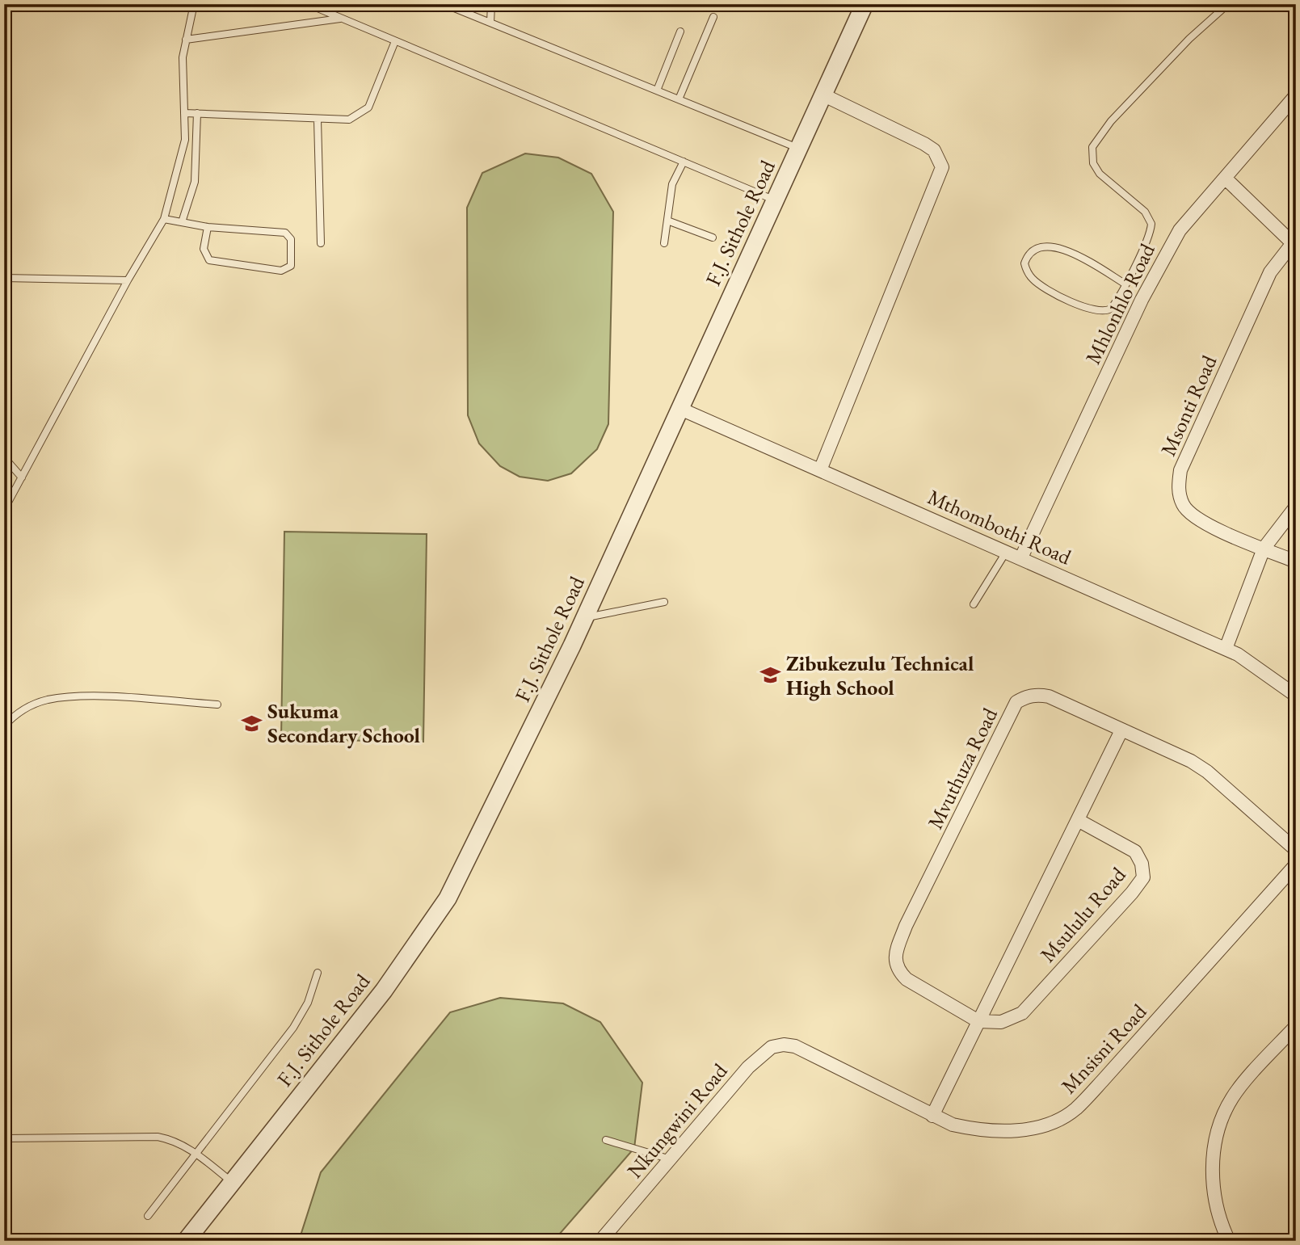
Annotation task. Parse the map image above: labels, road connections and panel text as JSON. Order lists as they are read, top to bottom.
{
  "streets": {
    "street": [
      "F.J. Sithole Road",
      "Mhlonhlo Road",
      "Msonti Road",
      "Mthombothi Road",
      "Mvuthuza Road",
      "Msululu Road",
      "Mnsisni Road",
      "Nkungwini Road"
    ]
  },
  "crossings": [
    ["F.J. Sithole Road", "Mthombothi Road"],
    ["Mhlonhlo Road", "Mthombothi Road"],
    ["Mvuthuza Road", "Msululu Road"],
    ["Msululu Road", "Mnsisni Road"],
    ["Mnsisni Road", "Nkungwini Road"]
  ],
  "places": {
    "school or university": ["Zibukezulu Technical High School", "Sukuma Secondary School"]
  }
}
